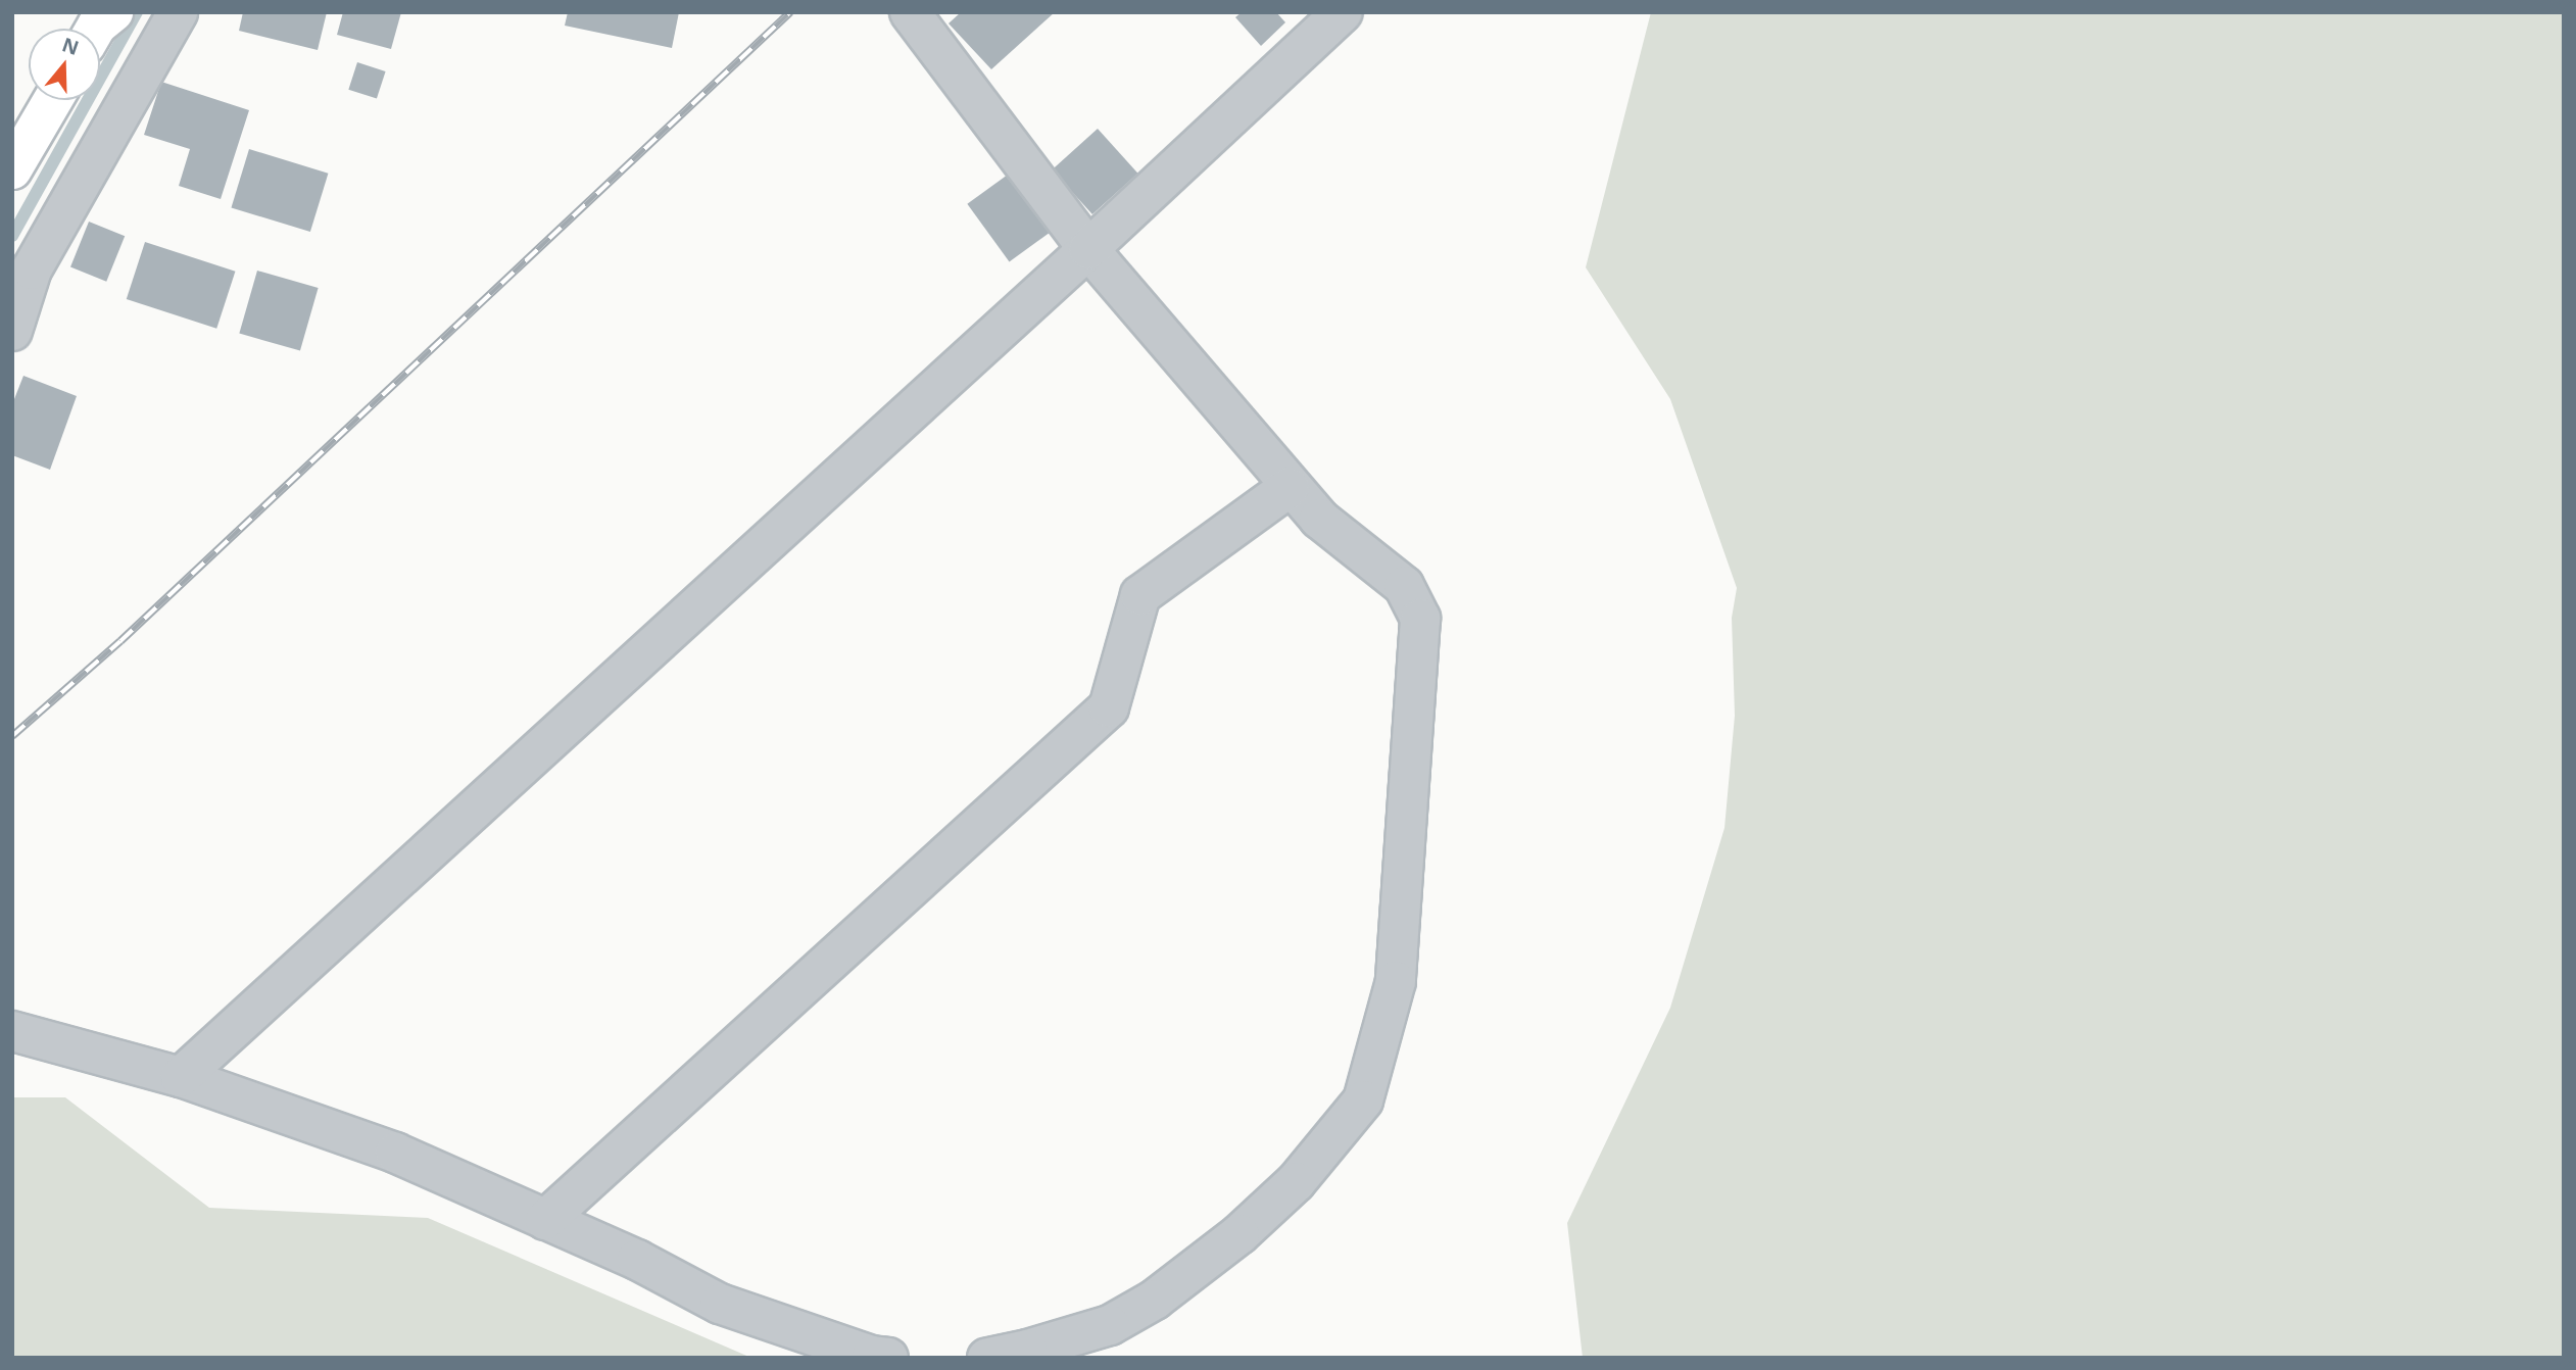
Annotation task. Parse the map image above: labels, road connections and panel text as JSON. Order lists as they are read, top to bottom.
{
  "north": "top"
}
